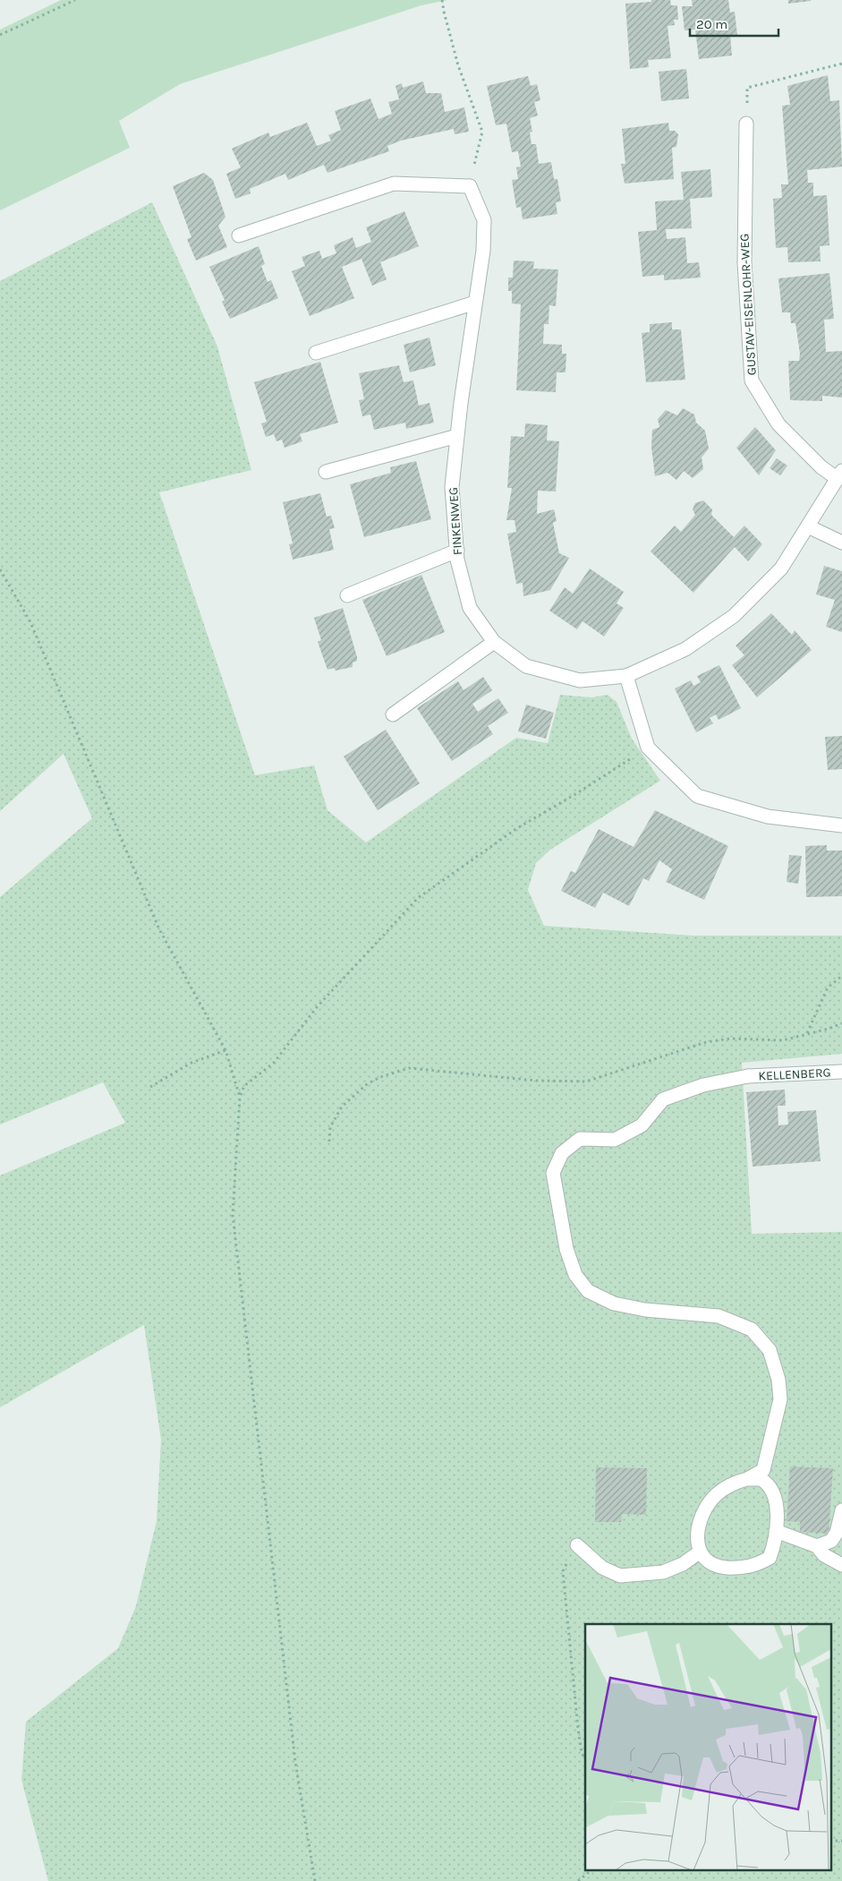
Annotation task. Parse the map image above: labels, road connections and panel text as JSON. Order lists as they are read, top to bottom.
{
  "streets": {
    "street": ["GUSTAV-EISENLOHR-WEG", "FINKENWEG", "KELLENBERG"]
  },
  "crossings": [
    ["GUSTAV-EISENLOHR-WEG", "FINKENWEG"]
  ],
  "scale_bar": "20 m"
}
